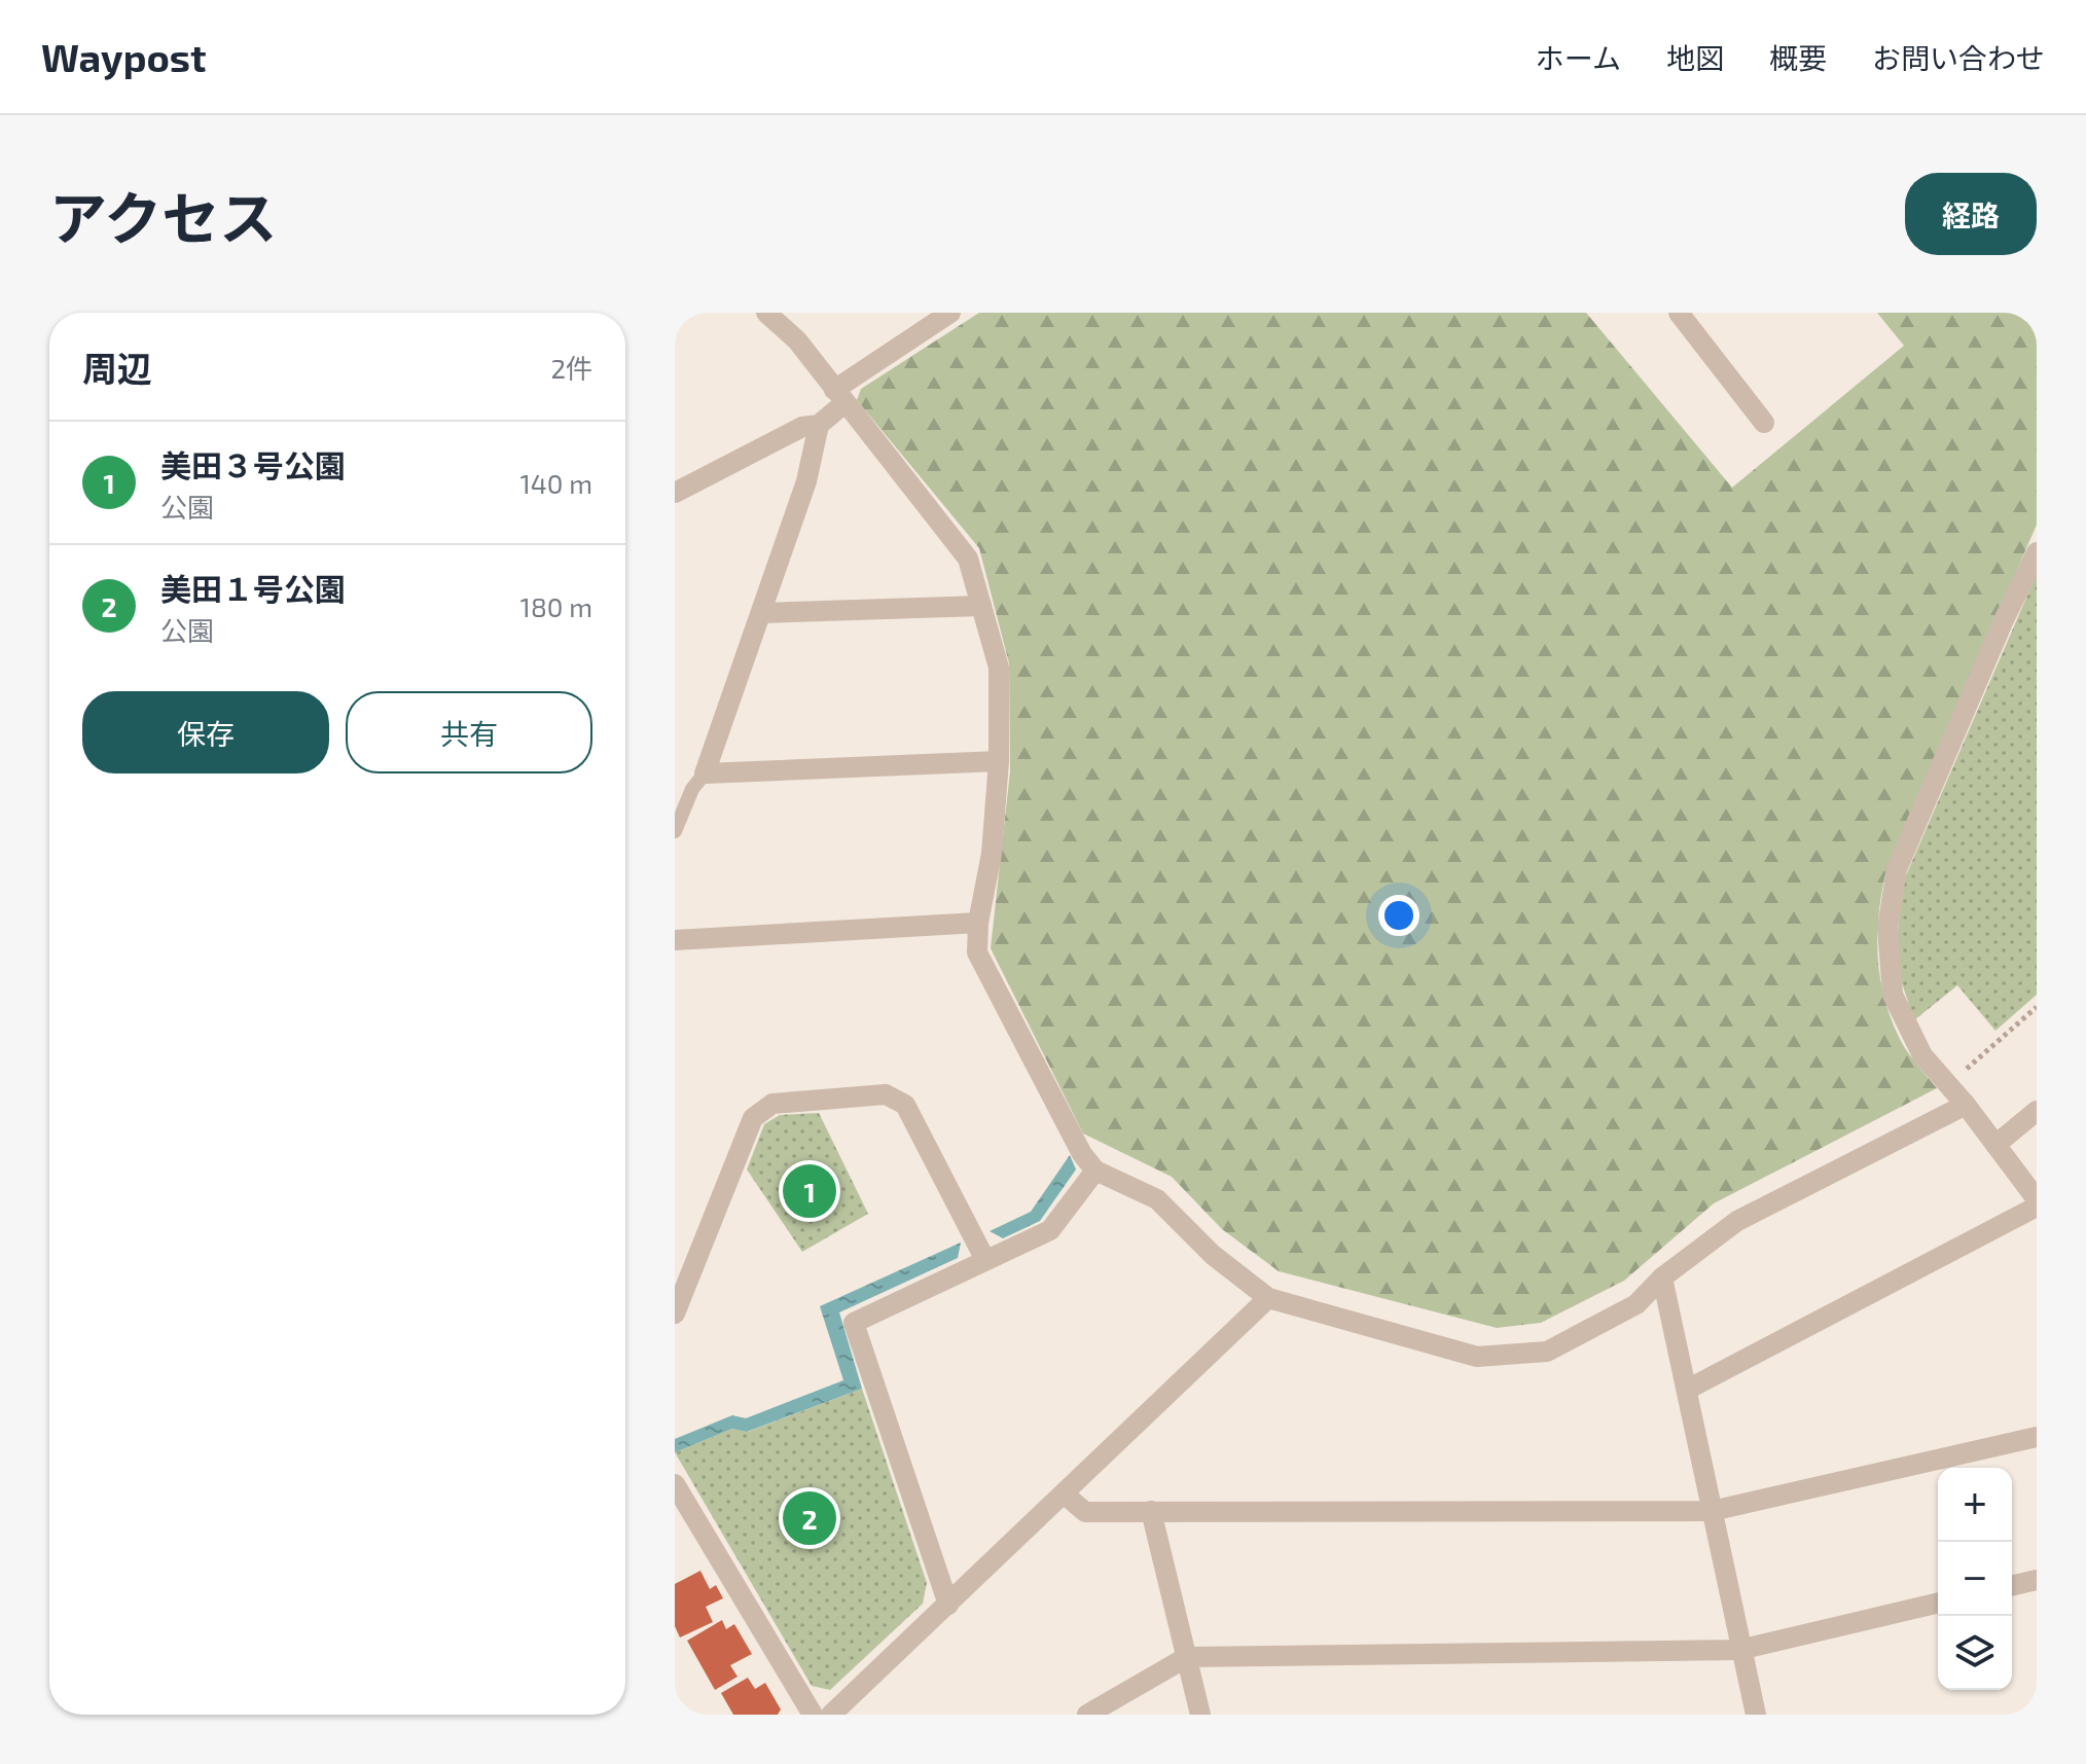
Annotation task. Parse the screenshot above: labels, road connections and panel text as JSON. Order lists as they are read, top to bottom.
{
  "page": {
    "header": "Waypost",
    "nav": [
      "ホーム",
      "地図",
      "概要",
      "お問い合わせ"
    ],
    "title": "アクセス",
    "buttons": [
      "経路",
      ["保存", "共有"]
    ],
    "heading": ["周辺", "2件"],
    "list": [
      {
        "mark": "1",
        "name": "美田３号公園",
        "note": "公園",
        "value": "140 m"
      },
      {
        "mark": "2",
        "name": "美田１号公園",
        "note": "公園",
        "value": "180 m"
      }
    ],
    "pins": ["1", "2"],
    "map_buttons": ["+", "−"]
  }
}
